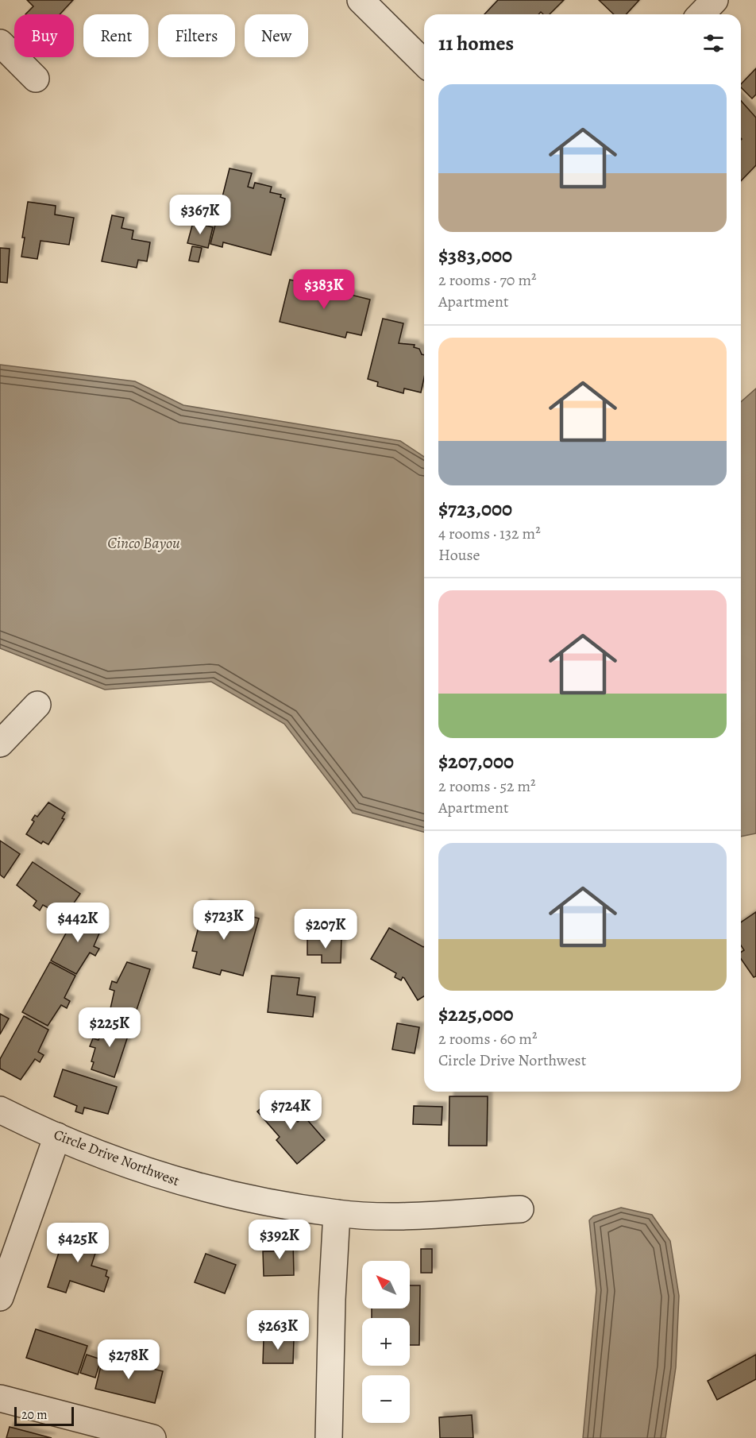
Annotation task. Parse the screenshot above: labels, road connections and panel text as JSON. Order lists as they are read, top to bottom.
{
  "streets": {
    "street": ["Circle Drive Northwest"]
  },
  "water": ["Cinco Bayou"],
  "scale_bar": "20 m",
  "north": "top left",
  "page": {
    "chip": [
      "Buy",
      "Rent",
      "Filters",
      "New"
    ],
    "heading": "11 homes",
    "list": [
      {
        "name": "$383,000",
        "note": "2 rooms · 70 m² · Apartment"
      },
      {
        "name": "$723,000",
        "note": "4 rooms · 132 m² · House"
      },
      {
        "name": "$207,000",
        "note": "2 rooms · 52 m² · Apartment"
      },
      {
        "name": "$225,000",
        "note": "2 rooms · 60 m² · Circle Drive Northwest"
      }
    ],
    "price": [
      "$367K",
      "$383K",
      "$723K",
      "$442K",
      "$207K",
      "$225K",
      "$724K",
      "$392K",
      "$425K",
      "$263K",
      "$278K"
    ],
    "map_buttons": ["+", "−"],
    "scale": "20 m"
  }
}
